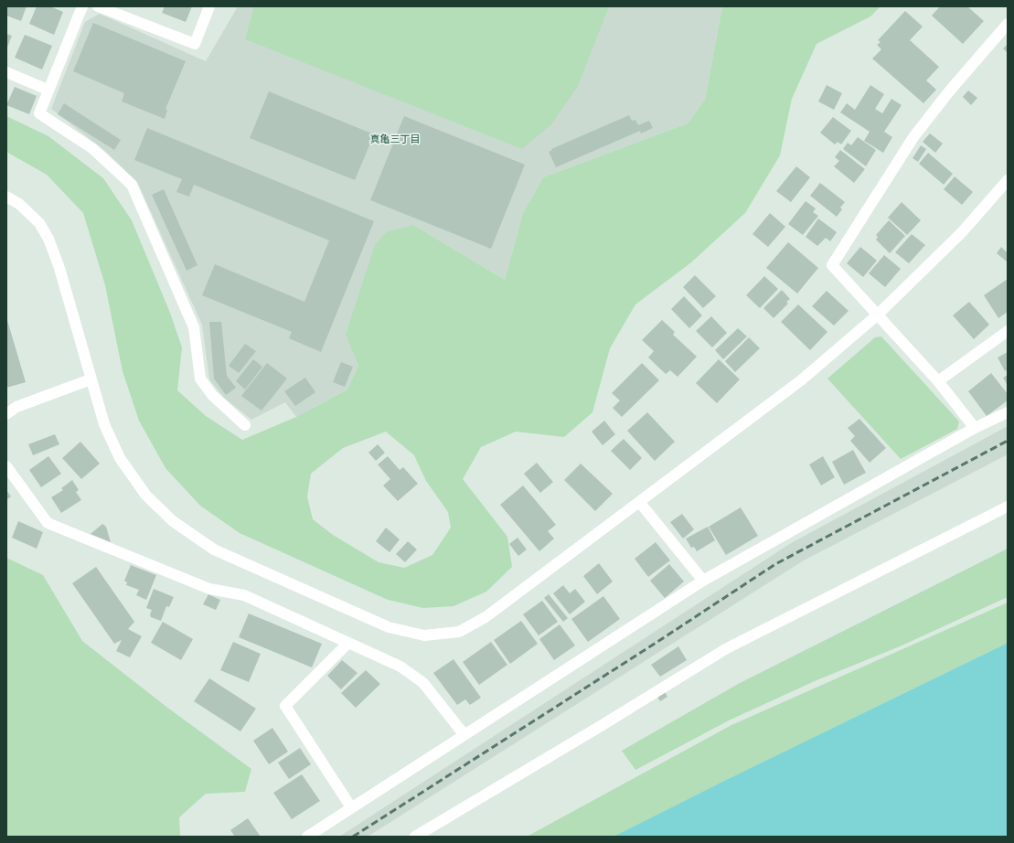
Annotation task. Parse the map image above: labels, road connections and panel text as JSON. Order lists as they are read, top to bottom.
{
  "districts": ["真亀三丁目"]
}
